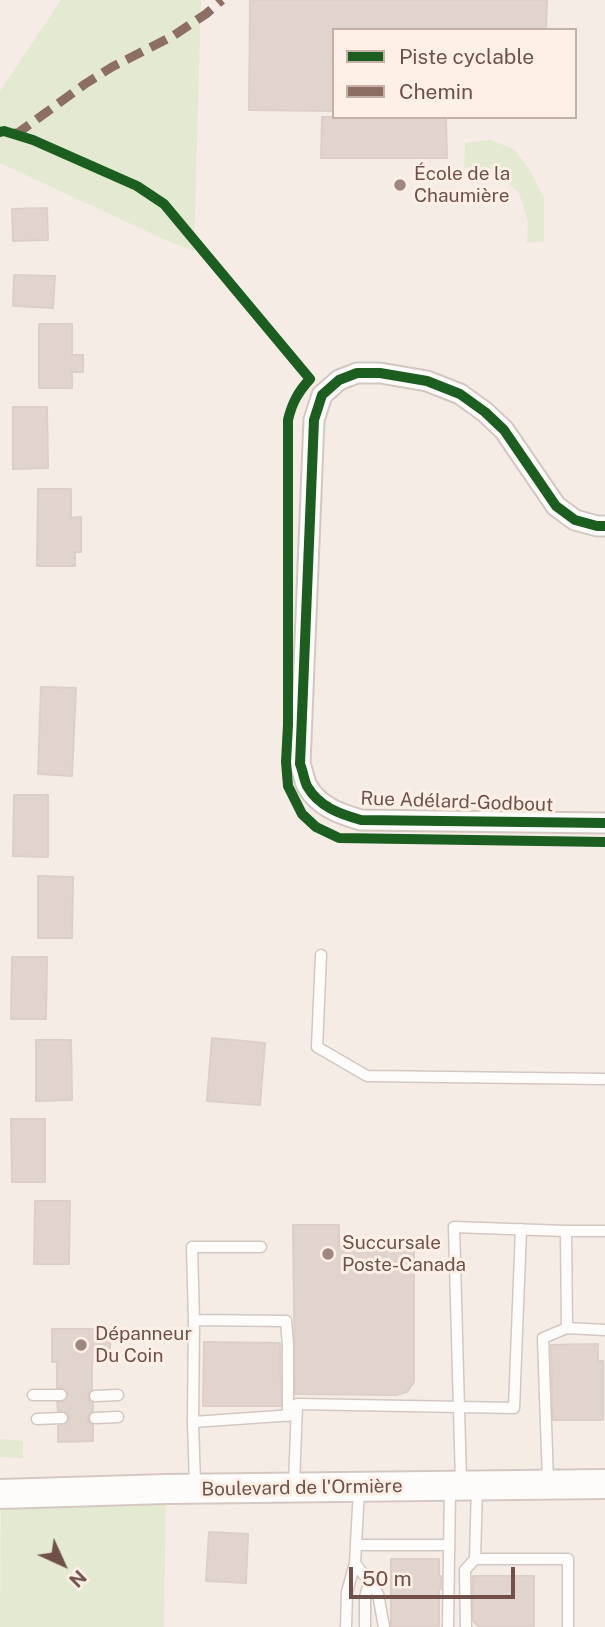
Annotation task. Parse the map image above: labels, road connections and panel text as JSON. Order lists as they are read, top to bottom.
{
  "streets": {
    "main road": ["Boulevard de l'Ormière"],
    "street": ["Rue Adélard-Godbout"]
  },
  "places": ["École de la Chaumière", "Succursale Poste-Canada", "Dépanneur Du Coin"],
  "legend": ["Piste cyclable", "Chemin"],
  "scale_bar": "50 m",
  "north": "bottom right"
}
